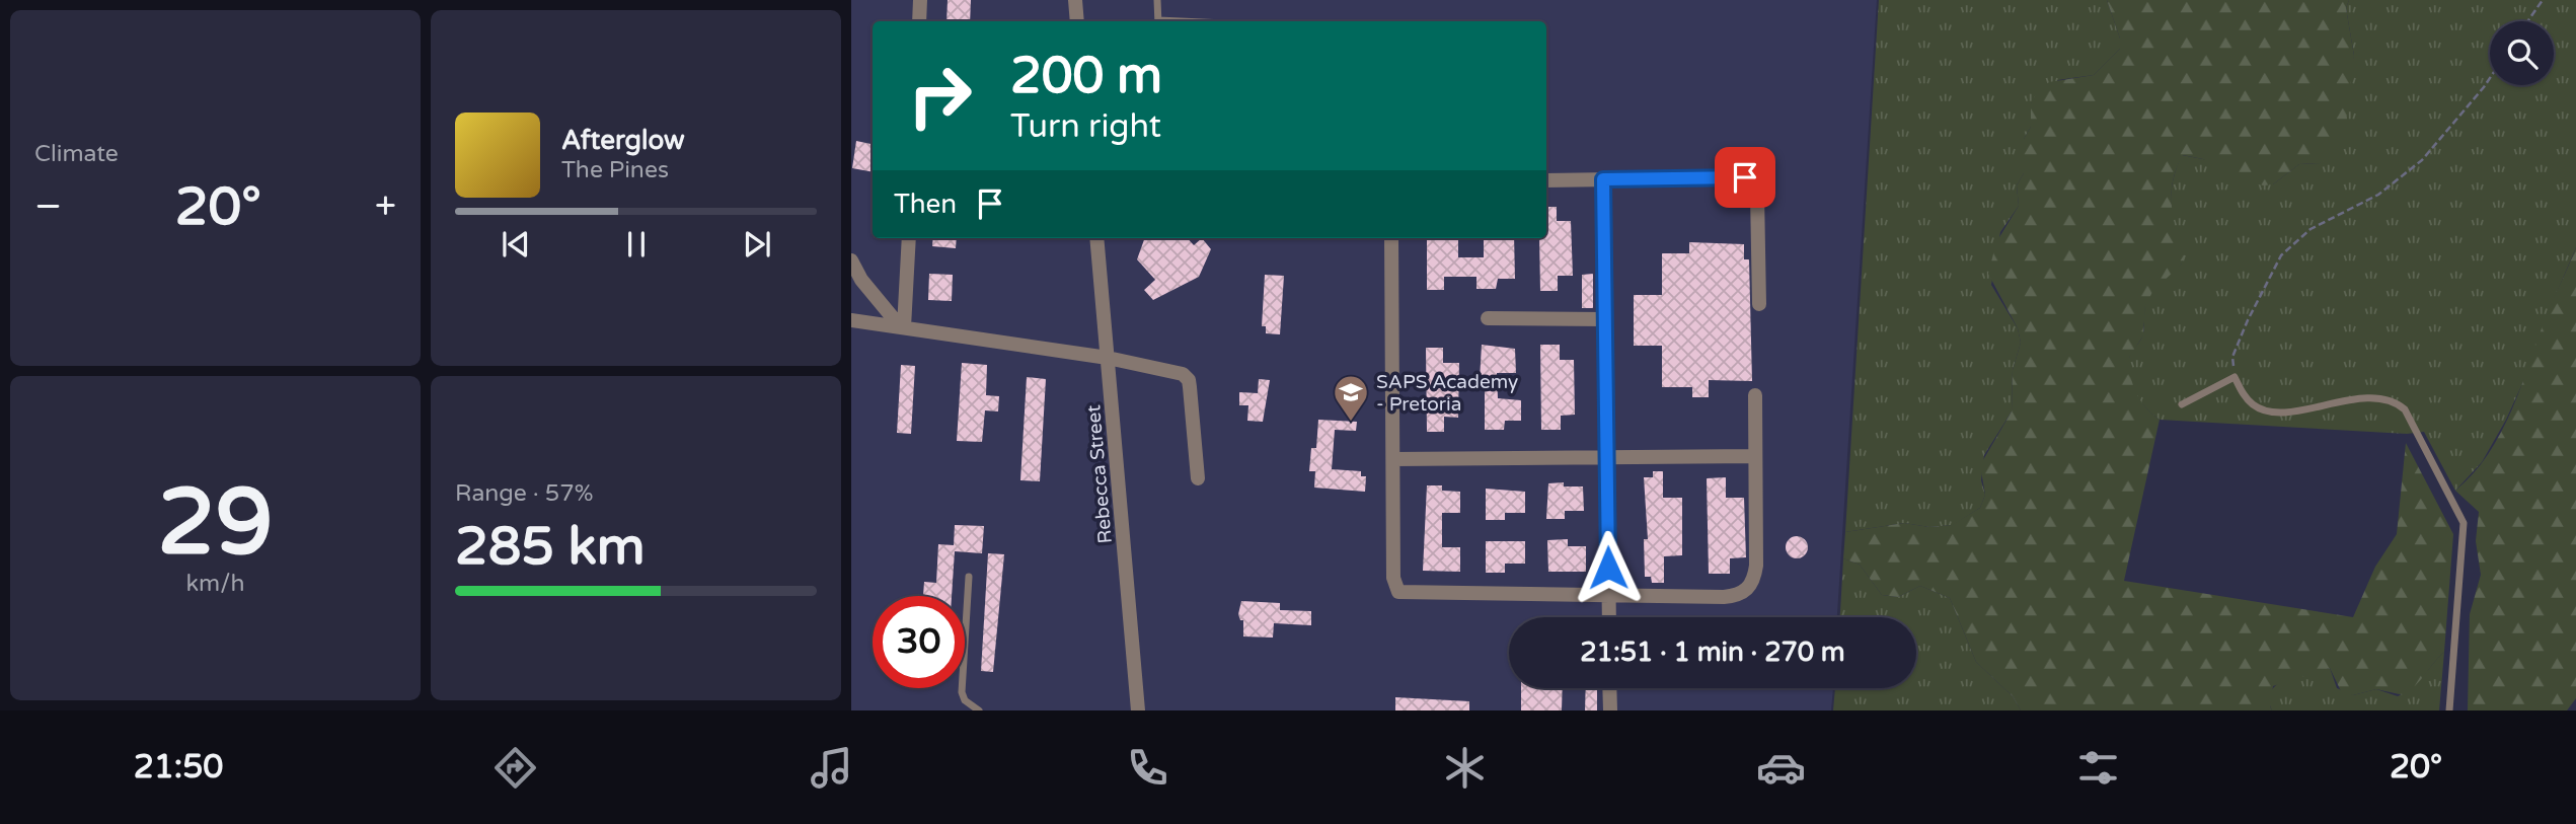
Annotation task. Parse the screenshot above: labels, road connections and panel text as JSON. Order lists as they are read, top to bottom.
{
  "streets": {
    "street": ["Rebecca Street"]
  },
  "places": {
    "school or university": ["SAPS Academy - Pretoria"]
  },
  "page": {
    "tile": [
      "Climate",
      ["29", "km/h"],
      ["Range · 57%", "285 km"]
    ],
    "turn": ["200 m", "Turn right"],
    "song": ["Afterglow", "The Pines"],
    "then": "Then",
    "heat": ["−", "20°", "+"],
    "limit": "30",
    "trip": "21:51 · 1 min · 270 m",
    "tabs": ["21:50", "20°"]
  }
}
